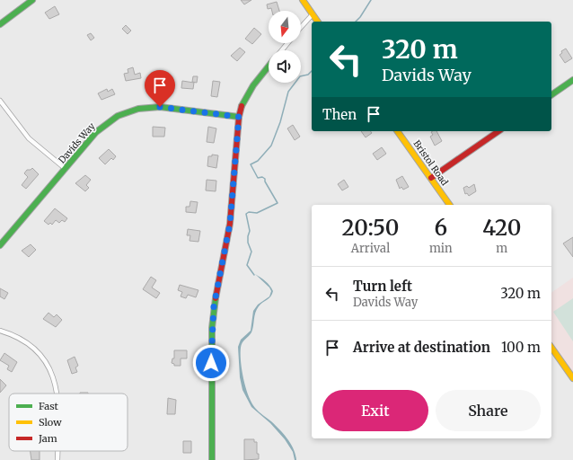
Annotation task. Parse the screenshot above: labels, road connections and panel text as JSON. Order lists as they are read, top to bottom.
{
  "streets": {
    "street": ["Davids Way", "Bristol Road"]
  },
  "legend": ["Fast", "Slow", "Jam"],
  "north": "bottom",
  "page": {
    "turn": ["320 m", "Davids Way"],
    "then": "Then",
    "eta": [
      "20:50",
      "Arrival",
      "6",
      "min",
      "420",
      "m"
    ],
    "list": [
      {
        "name": "Turn left",
        "note": "Davids Way",
        "value": "320 m"
      },
      {
        "name": "Arrive at destination",
        "value": "100 m"
      }
    ],
    "buttons": ["Exit", "Share"]
  }
}
